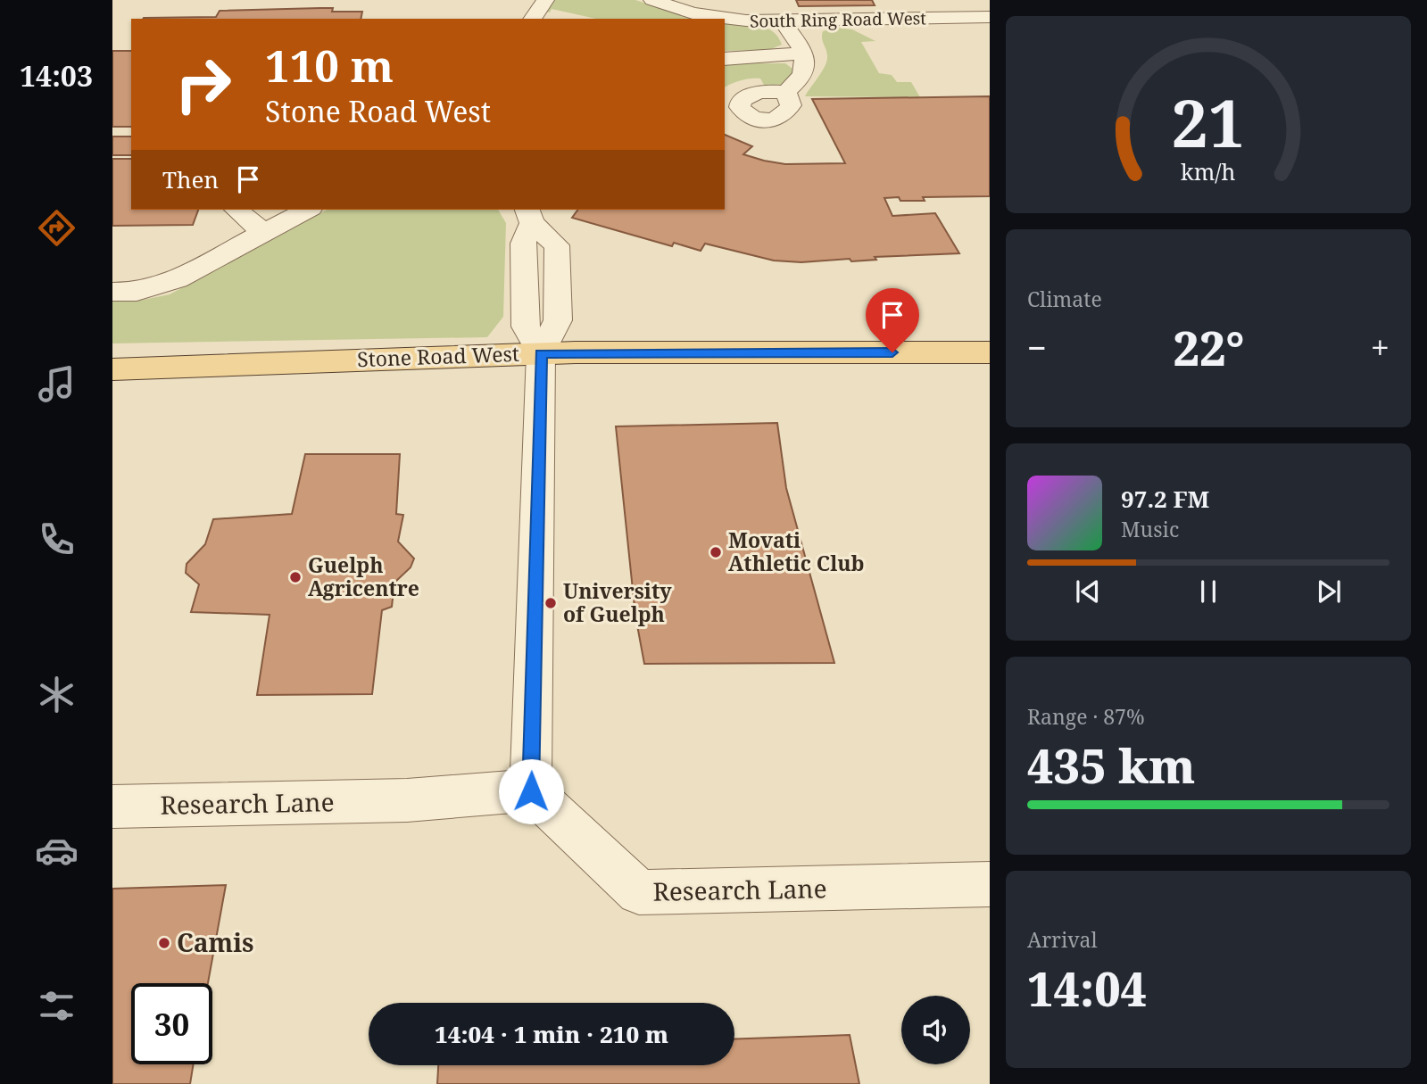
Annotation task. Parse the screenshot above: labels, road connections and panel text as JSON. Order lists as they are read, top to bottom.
{
  "streets": {
    "main road": ["Stone Road West"],
    "street": ["South Ring Road West", "Research Lane"]
  },
  "places": [
    "Movati Athletic Club",
    "Guelph Agricentre",
    "University of Guelph",
    "Camis"
  ],
  "page": {
    "tabs": "14:03",
    "turn": ["110 m", "Stone Road West"],
    "then": "Then",
    "tile": [
      "Climate",
      ["Range · 87%", "435 km"],
      ["Arrival", "14:04"]
    ],
    "heat": ["−", "22°", "+"],
    "song": ["97.2 FM", "Music"],
    "limit": "30",
    "trip": "14:04 · 1 min · 210 m",
    "gauge": ["21", "km/h"]
  }
}
